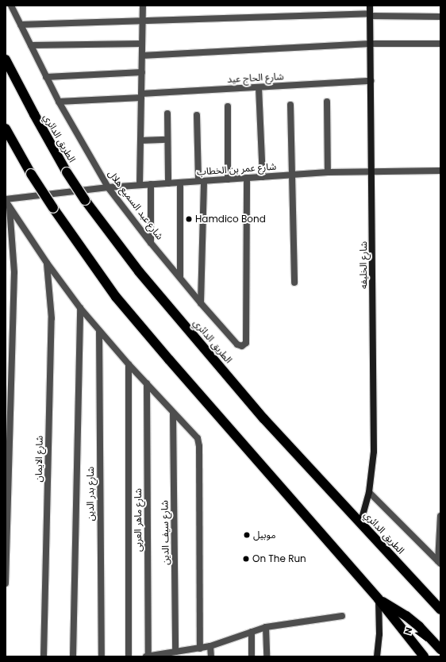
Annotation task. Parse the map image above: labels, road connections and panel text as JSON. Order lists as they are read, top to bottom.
{
  "streets": {
    "highway": ["الطريق الدائري"],
    "main road": ["شارع الخليفه"],
    "street": [
      "شارع الحاج عيد",
      "شارع عمر بن الخطاب",
      "شارع عبد السميع هلال",
      "شارع الايمان",
      "شارع بدر الدين",
      "شارع ماهر العربى",
      "شارع سيف الدين"
    ]
  },
  "crossings": [
    ["شارع الحاج عيد", "شارع عبد السميع هلال"],
    ["شارع الحاج عيد", "شارع الخليفه"],
    ["الطريق الدائري", "شارع الخليفه"],
    ["شارع عمر بن الخطاب", "شارع عبد السميع هلال"],
    ["شارع عمر بن الخطاب", "شارع الخليفه"]
  ],
  "places": ["Hamdico Bond", "موبيل", "On The Run"],
  "north": "left"
}
